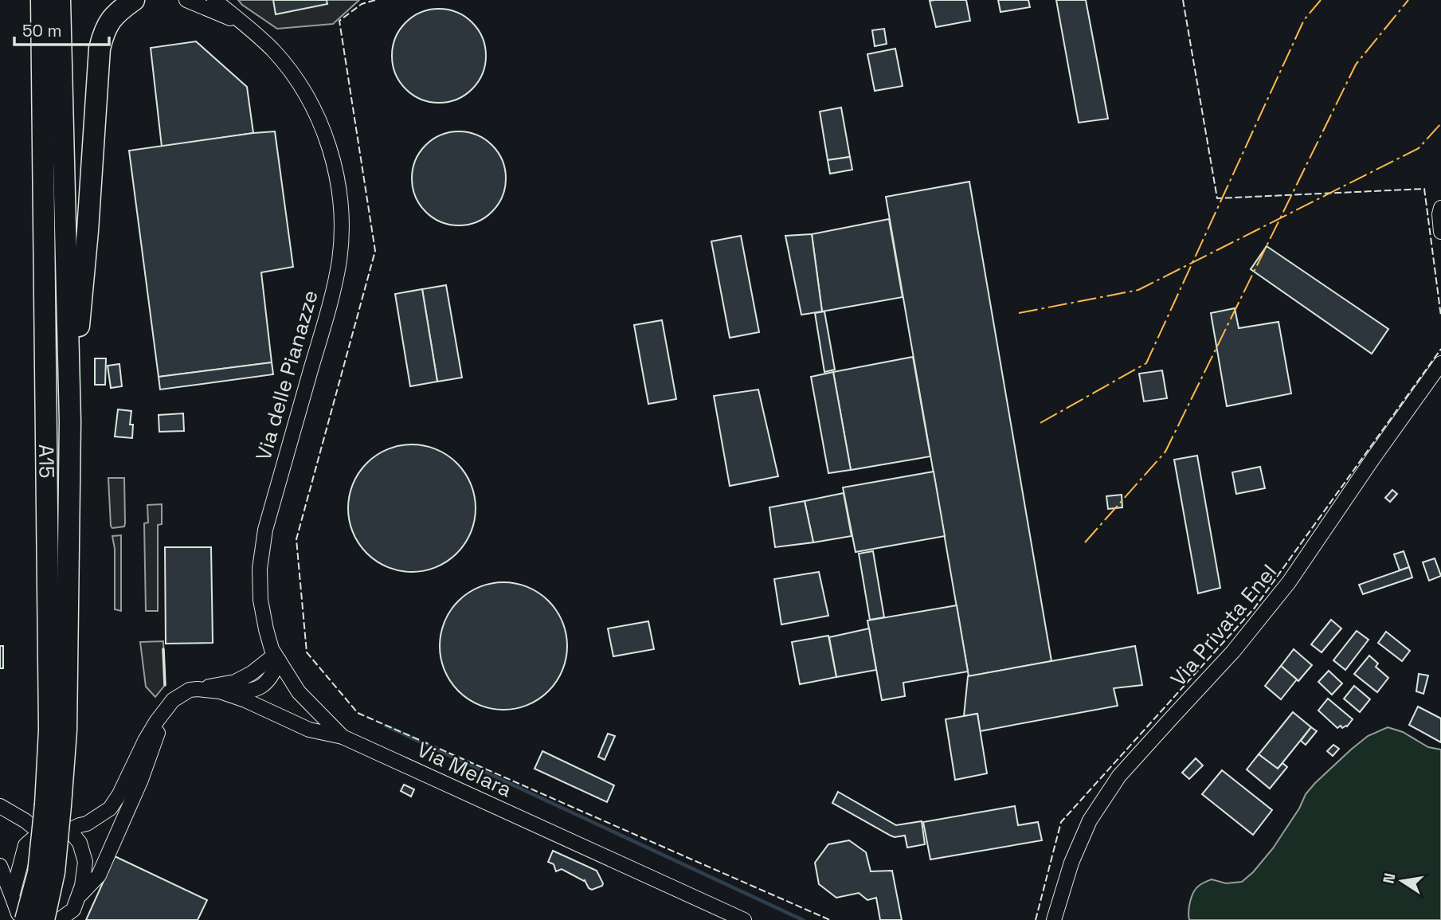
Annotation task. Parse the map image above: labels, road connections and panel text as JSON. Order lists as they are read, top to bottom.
{
  "streets": {
    "highway": ["A15"],
    "street": ["Via delle Pianazze", "Via Privata Enel", "Via Melara"]
  },
  "crossings": [
    ["Via delle Pianazze", "Via Melara"]
  ],
  "scale_bar": "50 m",
  "north": "left"
}
